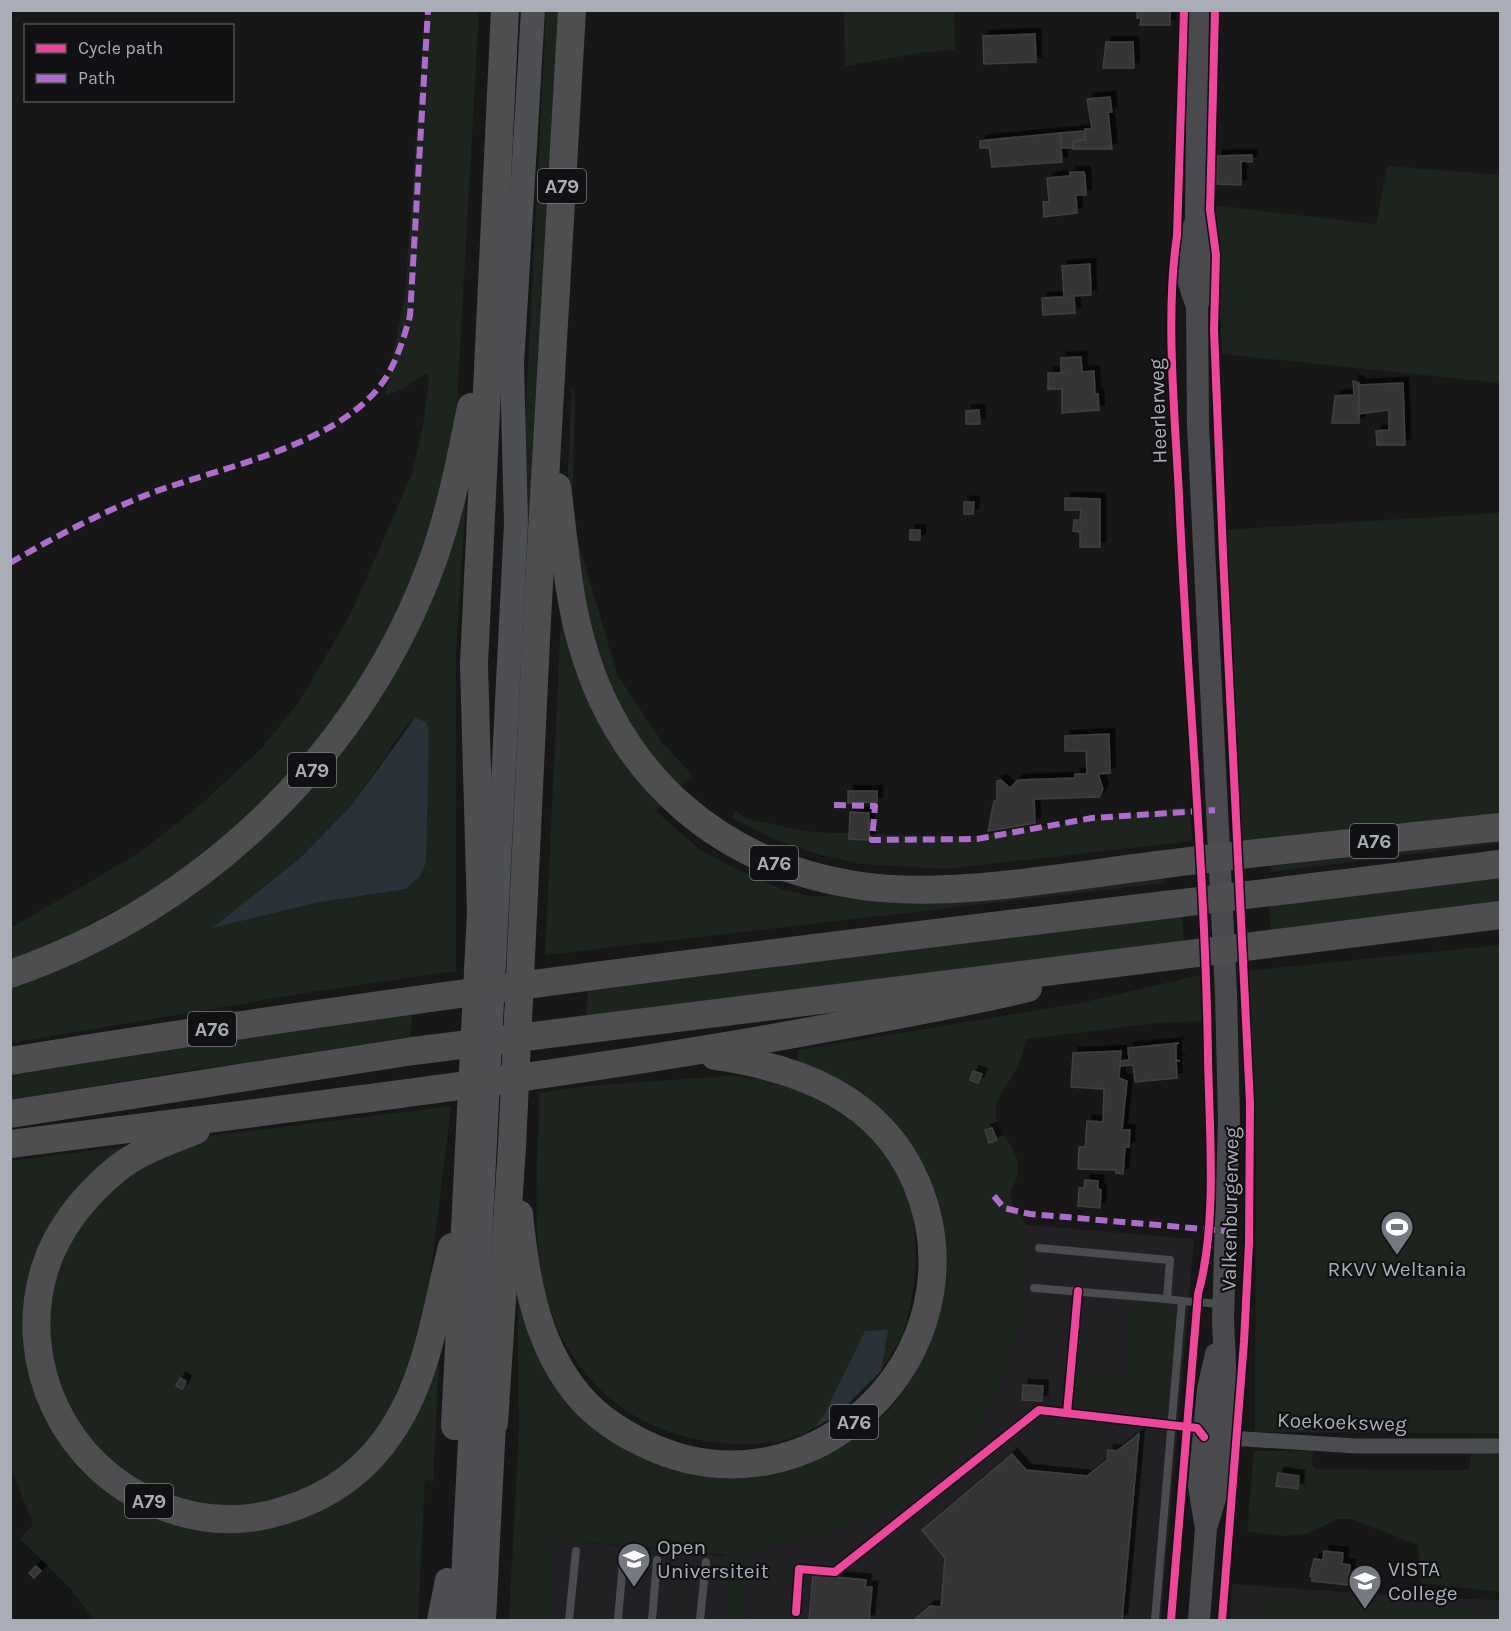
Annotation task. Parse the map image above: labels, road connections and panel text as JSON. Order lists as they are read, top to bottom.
{
  "streets": {
    "highway": ["A79", "A76"],
    "street": ["Heerlerweg", "Valkenburgerweg", "Koekoeksweg"]
  },
  "crossings": [
    ["A79", "A76"],
    ["Heerlerweg", "Valkenburgerweg"],
    ["Valkenburgerweg", "Koekoeksweg"]
  ],
  "places": {
    "sports": ["RKVV Weltania"],
    "school or university": ["Open Universiteit", "VISTA College"]
  },
  "legend": ["Cycle path", "Path"]
}
